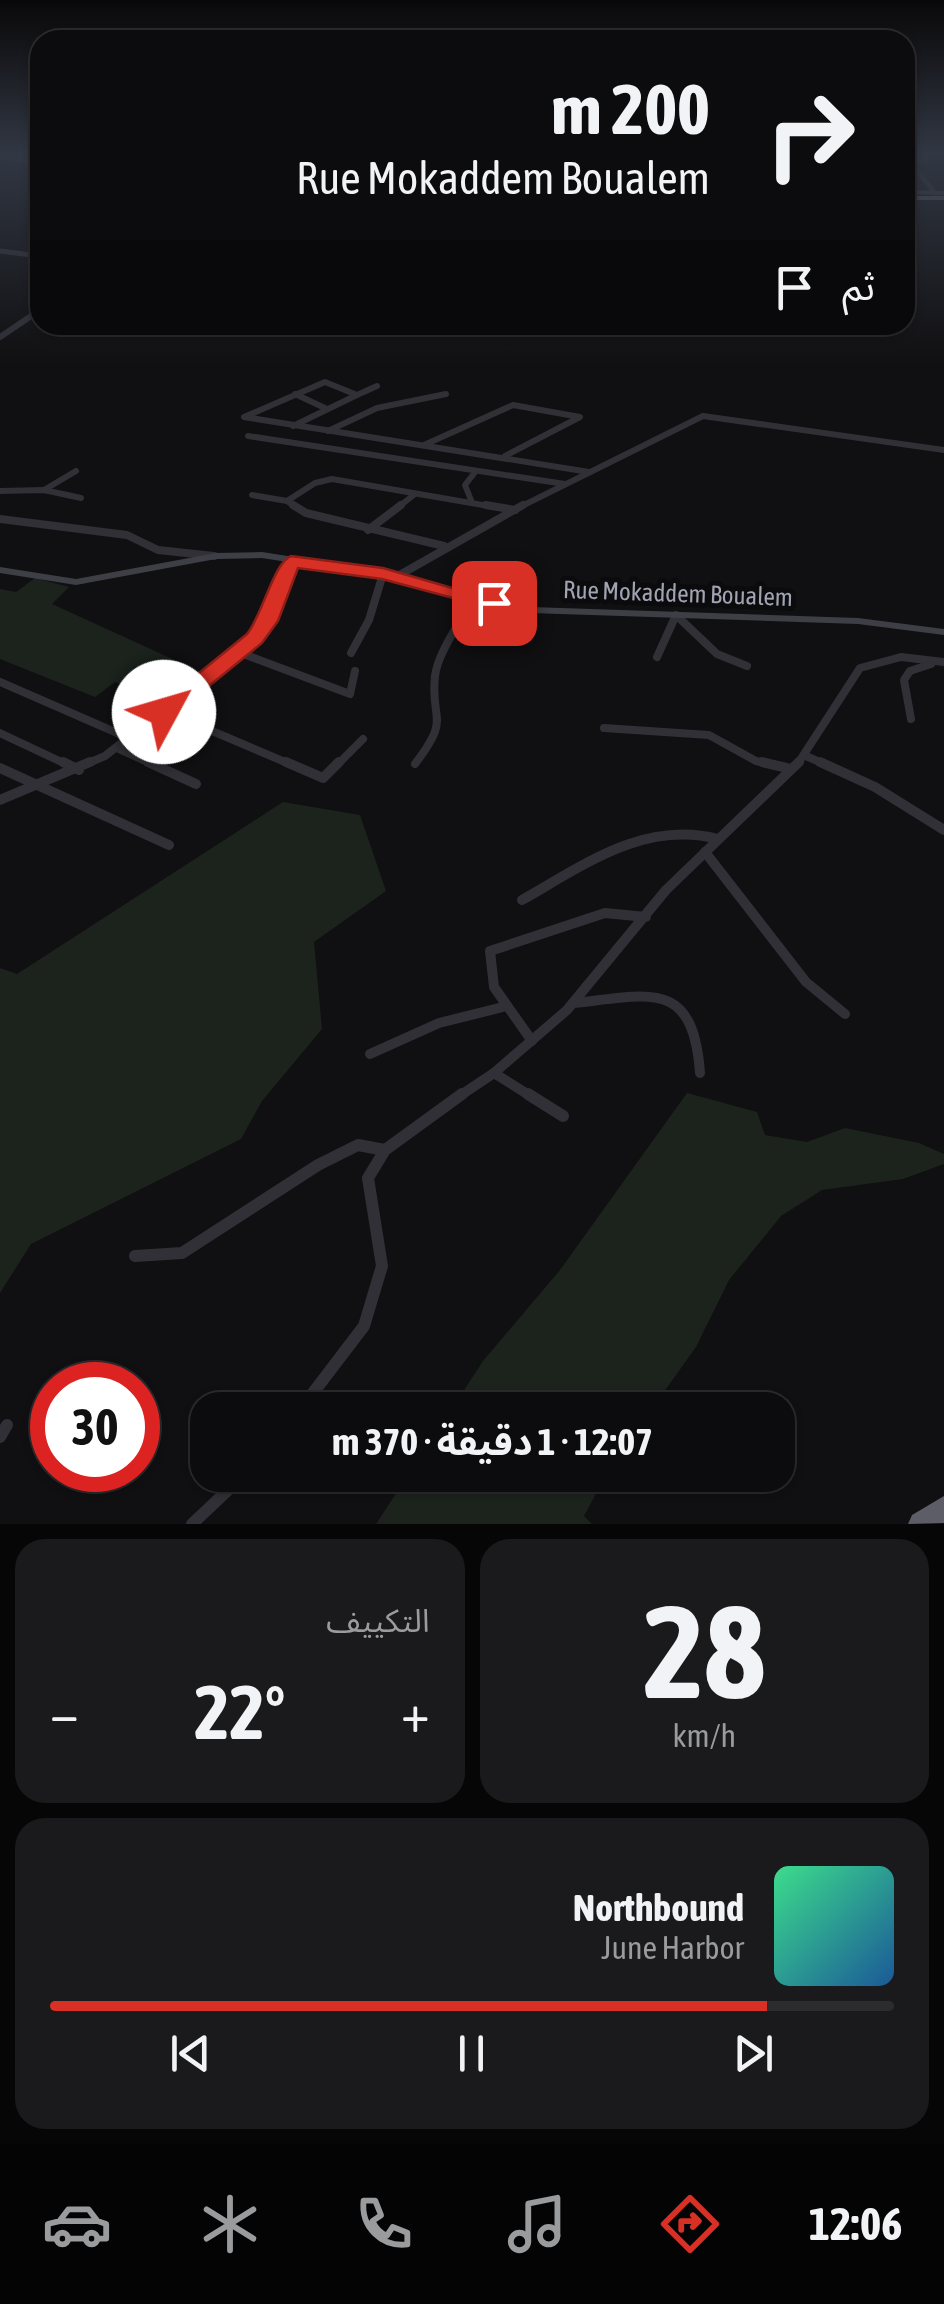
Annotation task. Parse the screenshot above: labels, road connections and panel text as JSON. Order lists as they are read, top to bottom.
{
  "streets": {
    "street": ["Rue Mokaddem Boualem"]
  },
  "page": {
    "turn": ["200 m", "Rue Mokaddem Boualem"],
    "then": "ثم",
    "limit": "30",
    "trip": "12:07 · 1 دقيقة · 370 m",
    "tile": [
      ["28", "km/h"],
      "التكييف"
    ],
    "heat": ["−", "22°", "+"],
    "song": ["Northbound", "June Harbor"],
    "tabs": "12:06"
  }
}
